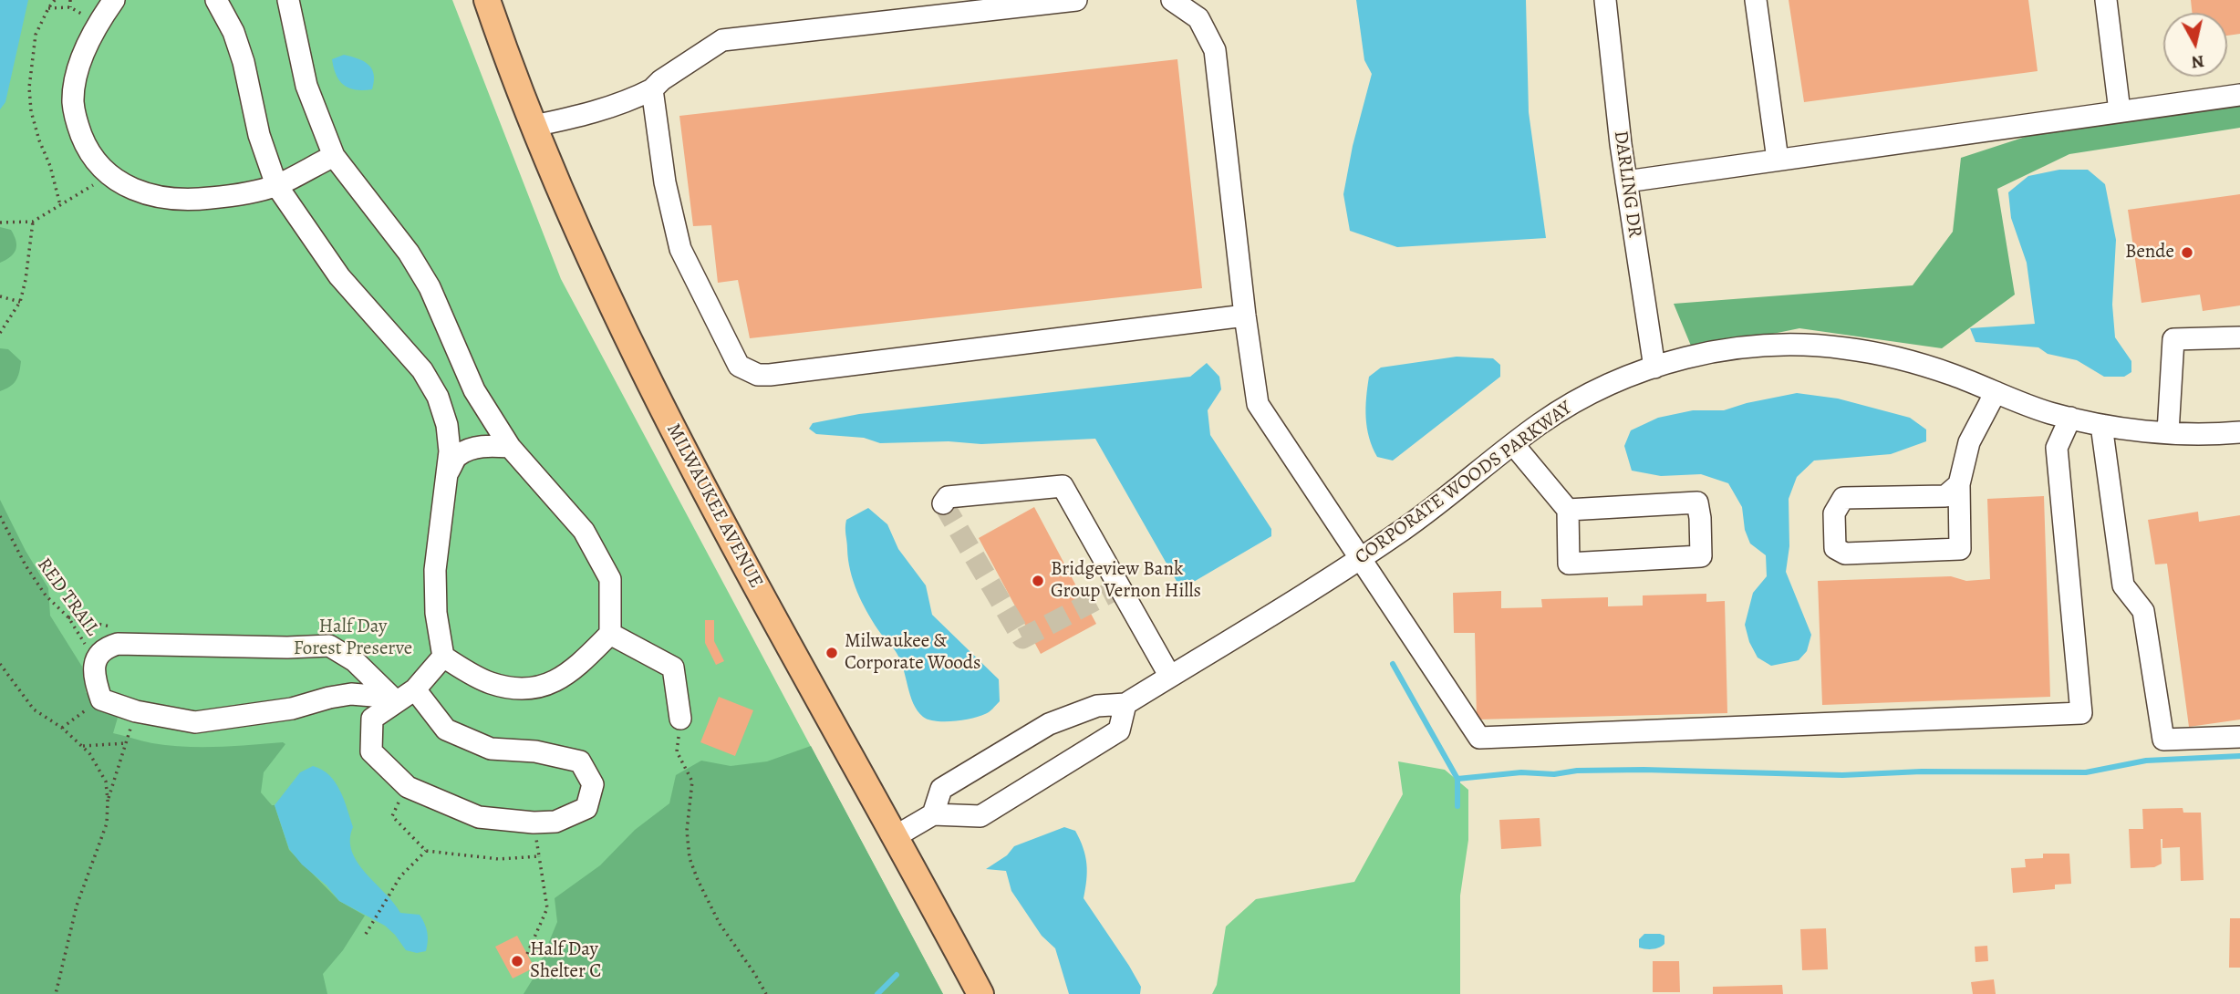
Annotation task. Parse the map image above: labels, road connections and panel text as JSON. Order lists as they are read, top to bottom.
{
  "streets": {
    "main road": ["MILWAUKEE AVENUE"],
    "street": ["DARLING DR", "CORPORATE WOODS PARKWAY"],
    "path": ["RED TRAIL"]
  },
  "crossings": [
    ["DARLING DR", "CORPORATE WOODS PARKWAY"]
  ],
  "parks": ["Half Day Forest Preserve"],
  "places": [
    "Bende",
    "Bridgeview Bank Group Vernon Hills",
    "Milwaukee & Corporate Woods",
    "Half Day Shelter C"
  ],
  "north": "bottom"
}
